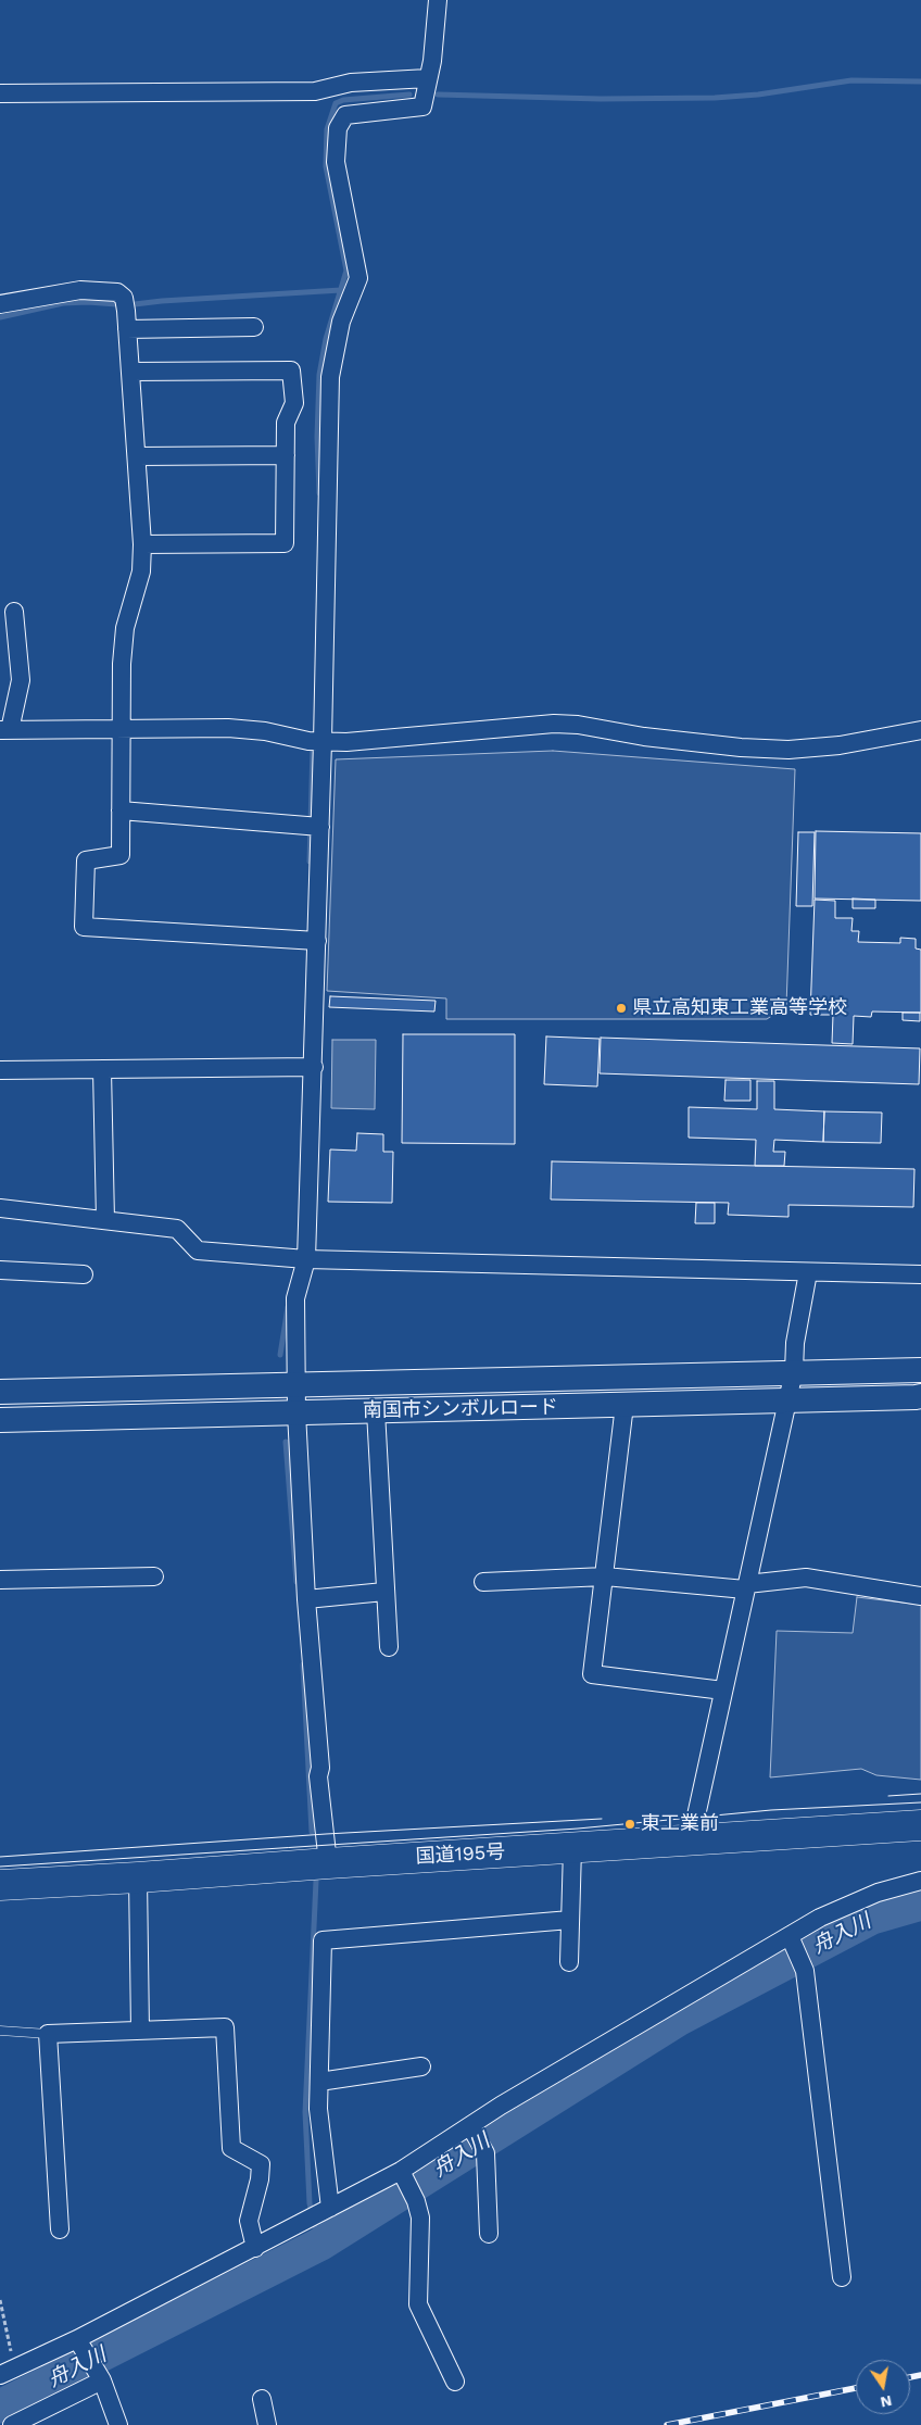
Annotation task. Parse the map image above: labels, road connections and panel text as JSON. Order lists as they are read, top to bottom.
{
  "streets": {
    "highway": ["国道195号"],
    "street": ["南国市シンボルロード"]
  },
  "water": ["舟入川"],
  "places": ["県立高知東工業高等学校", "東工業前"],
  "north": "bottom"
}
